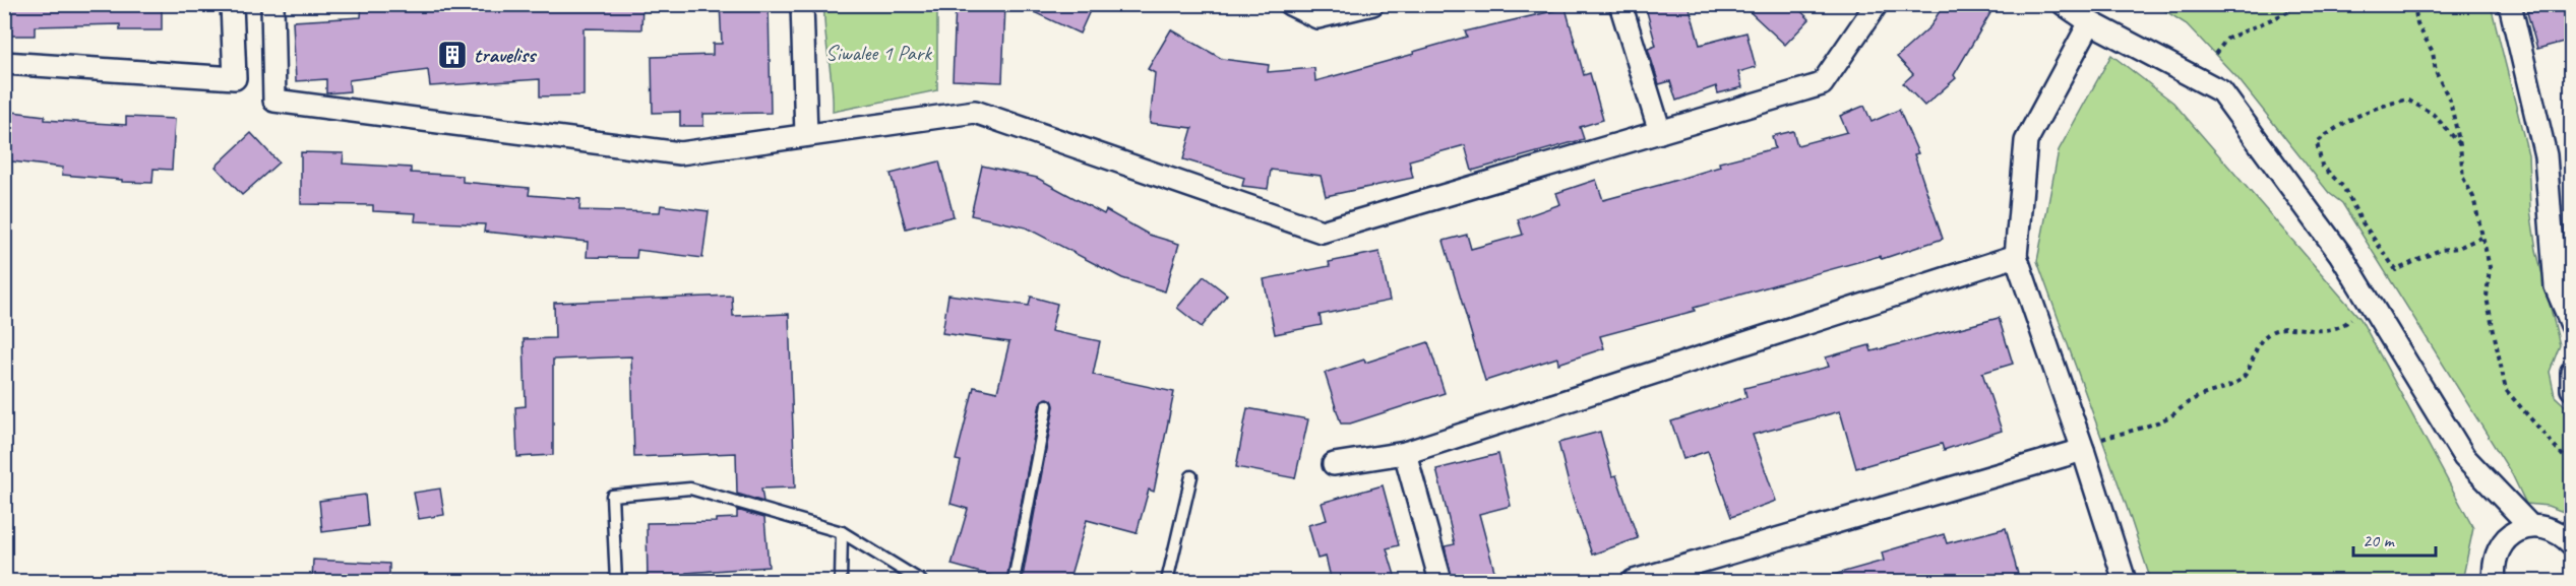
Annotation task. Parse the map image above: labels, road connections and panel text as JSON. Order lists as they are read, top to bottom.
{
  "parks": ["Siwalee 1 Park"],
  "places": {
    "building": ["traveliss"]
  },
  "scale_bar": "20 m"
}
